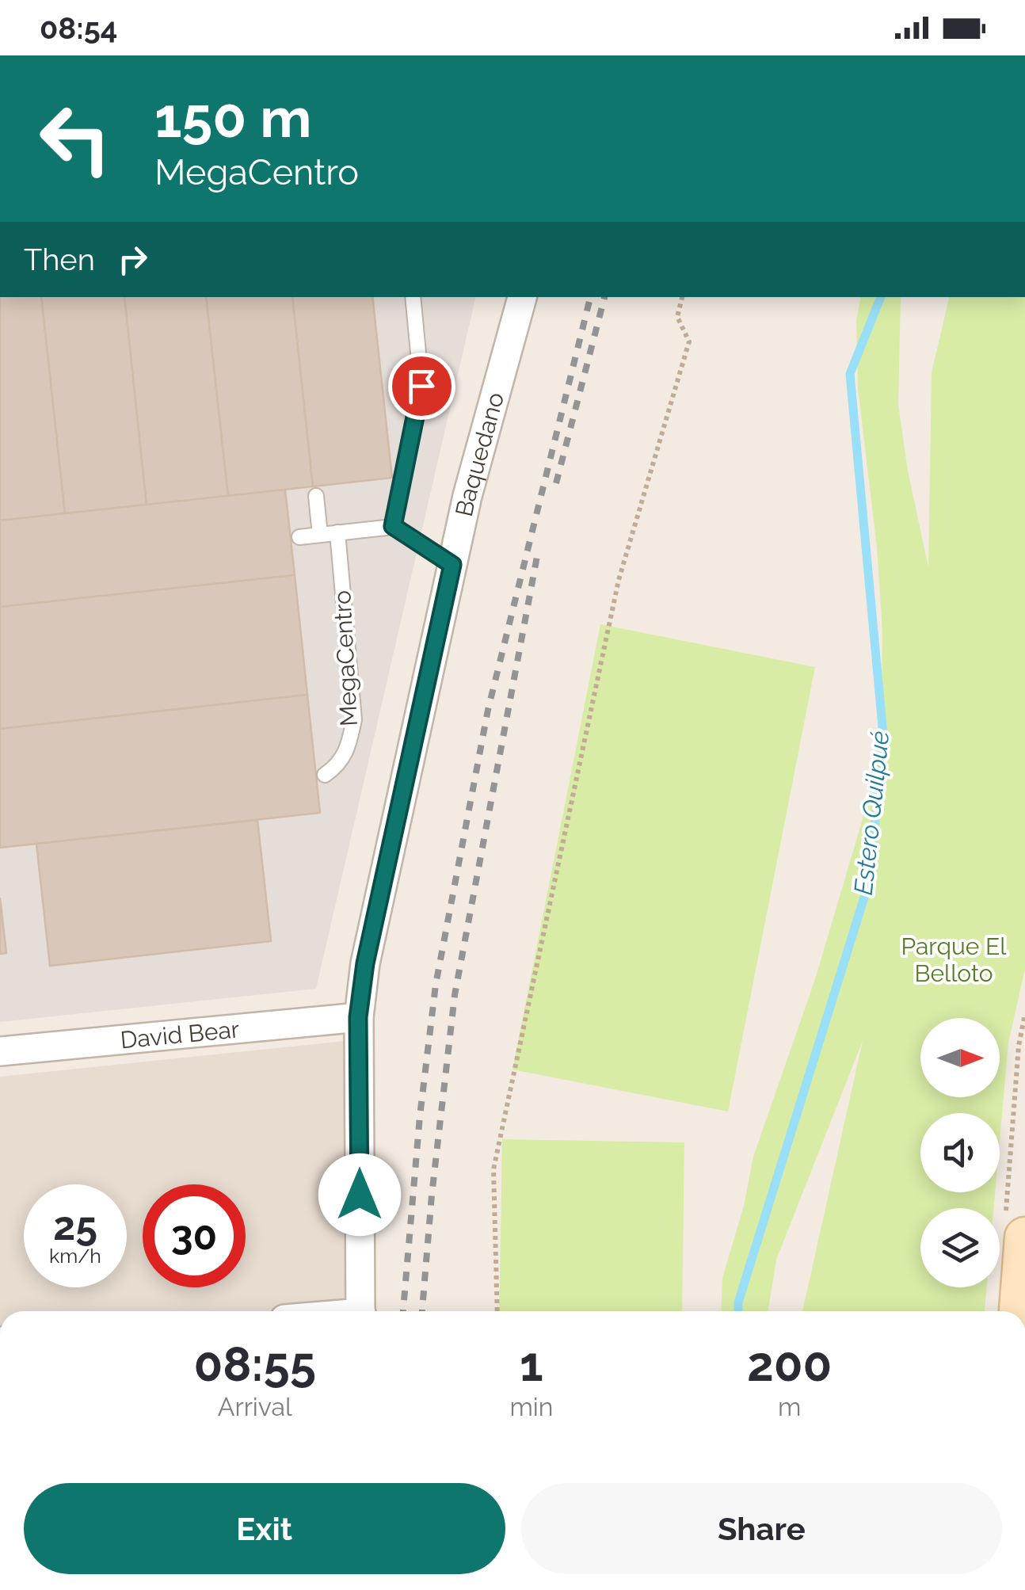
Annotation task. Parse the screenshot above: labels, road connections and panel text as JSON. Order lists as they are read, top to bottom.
{
  "streets": {
    "street": ["Baquedano", "David Bear"],
    "lane": ["MegaCentro"]
  },
  "crossings": [
    ["Baquedano", "David Bear"]
  ],
  "water": ["Estero Quilpué"],
  "parks": ["Parque El Belloto"],
  "north": "right",
  "page": {
    "status": "08:54",
    "turn": ["150 m", "MegaCentro"],
    "then": "Then",
    "speed": "25 km/h",
    "limit": "30",
    "eta": [
      "08:55",
      "Arrival",
      "1",
      "min",
      "200",
      "m"
    ],
    "buttons": ["Exit", "Share"]
  }
}
